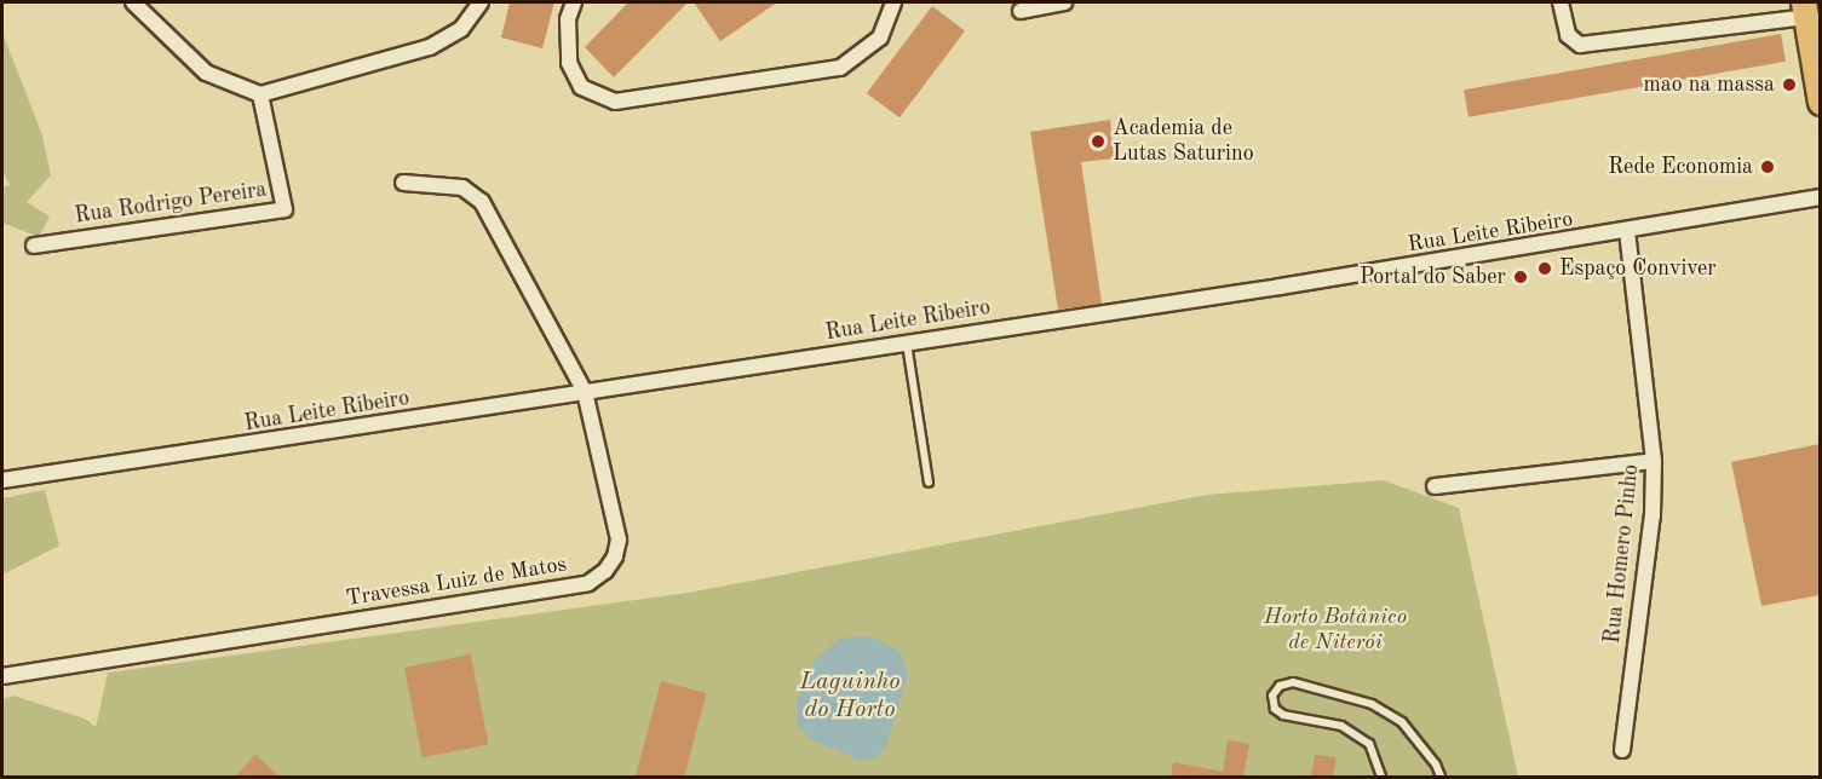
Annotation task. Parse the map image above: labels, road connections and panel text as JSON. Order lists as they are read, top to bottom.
{
  "streets": {
    "street": [
      "Rua Rodrigo Pereira",
      "Rua Leite Ribeiro",
      "Rua Homero Pinho",
      "Travessa Luiz de Matos"
    ]
  },
  "crossings": [
    ["Rua Leite Ribeiro", "Rua Homero Pinho"],
    ["Rua Leite Ribeiro", "Travessa Luiz de Matos"]
  ],
  "water": ["Laguinho do Horto"],
  "parks": ["Horto Botânico de Niterói"],
  "places": [
    "mao na massa",
    "Academia de Lutas Saturino",
    "Rede Economia",
    "Espaço Conviver",
    "Portal do Saber"
  ]
}
